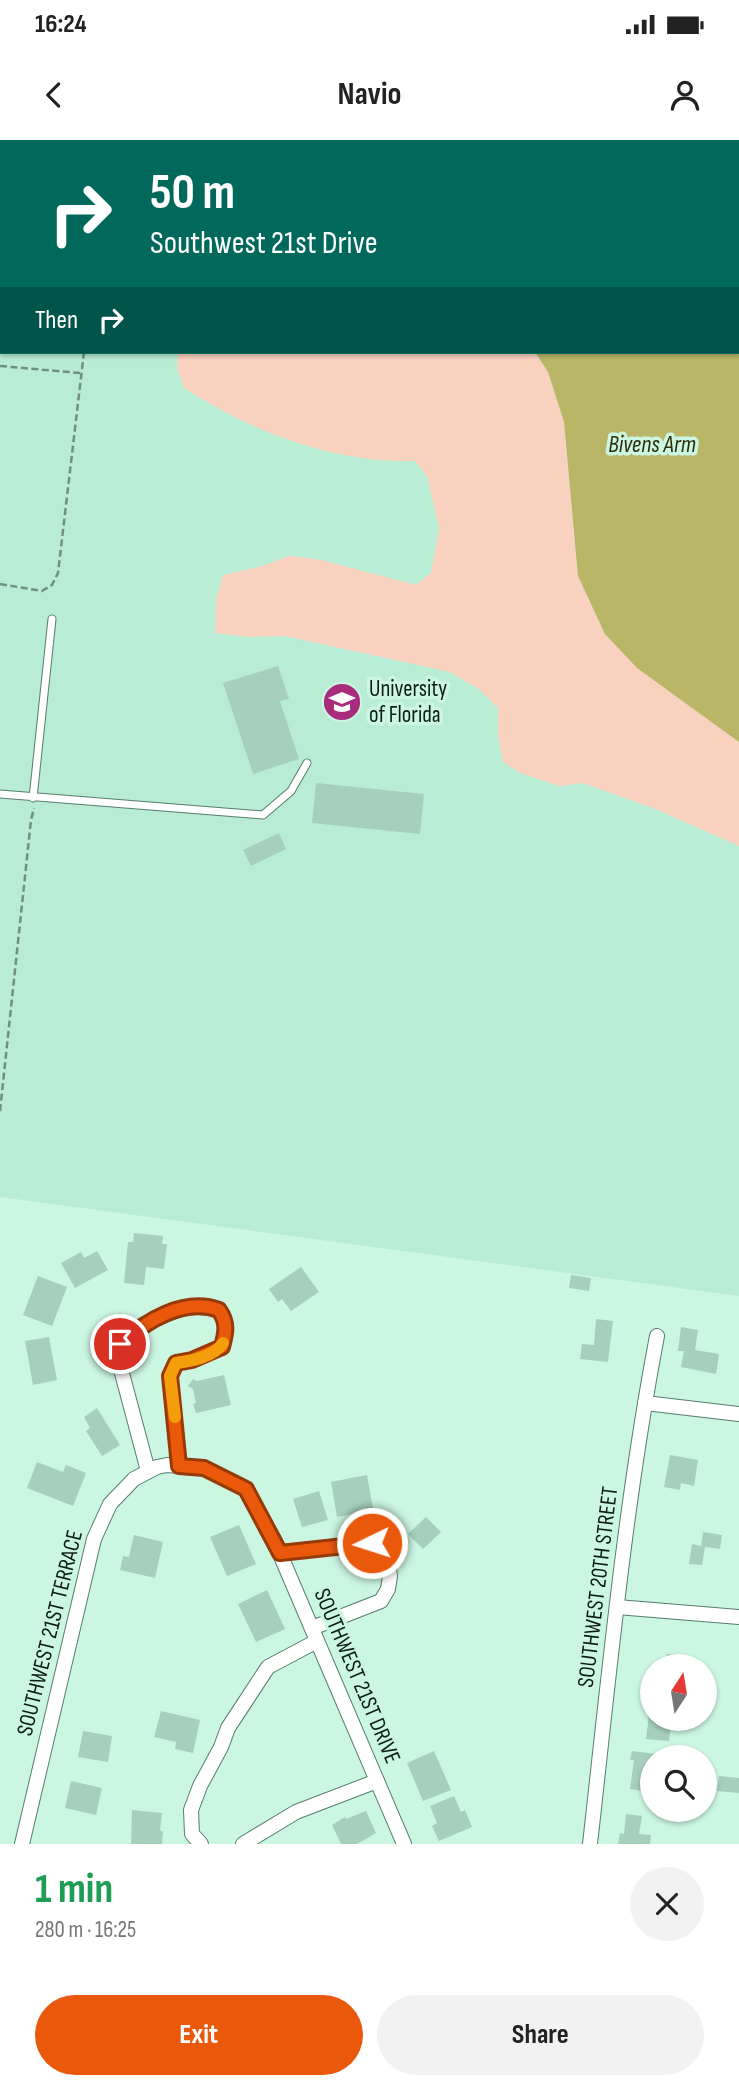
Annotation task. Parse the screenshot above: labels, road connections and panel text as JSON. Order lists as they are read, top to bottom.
{
  "streets": {
    "street": ["SOUTHWEST 20TH STREET", "SOUTHWEST 21ST TERRACE", "SOUTHWEST 21ST DRIVE"]
  },
  "crossings": [
    ["SOUTHWEST 21ST TERRACE", "SOUTHWEST 21ST DRIVE"]
  ],
  "water": ["Bivens Arm"],
  "places": {
    "school or university": ["University of Florida"]
  },
  "north": "top",
  "page": {
    "status": "16:24",
    "header": "Navio",
    "turn": ["50 m", "Southwest 21st Drive"],
    "then": "Then",
    "heading": ["1 min", "280 m · 16:25"],
    "buttons": ["Exit", "Share"]
  }
}
